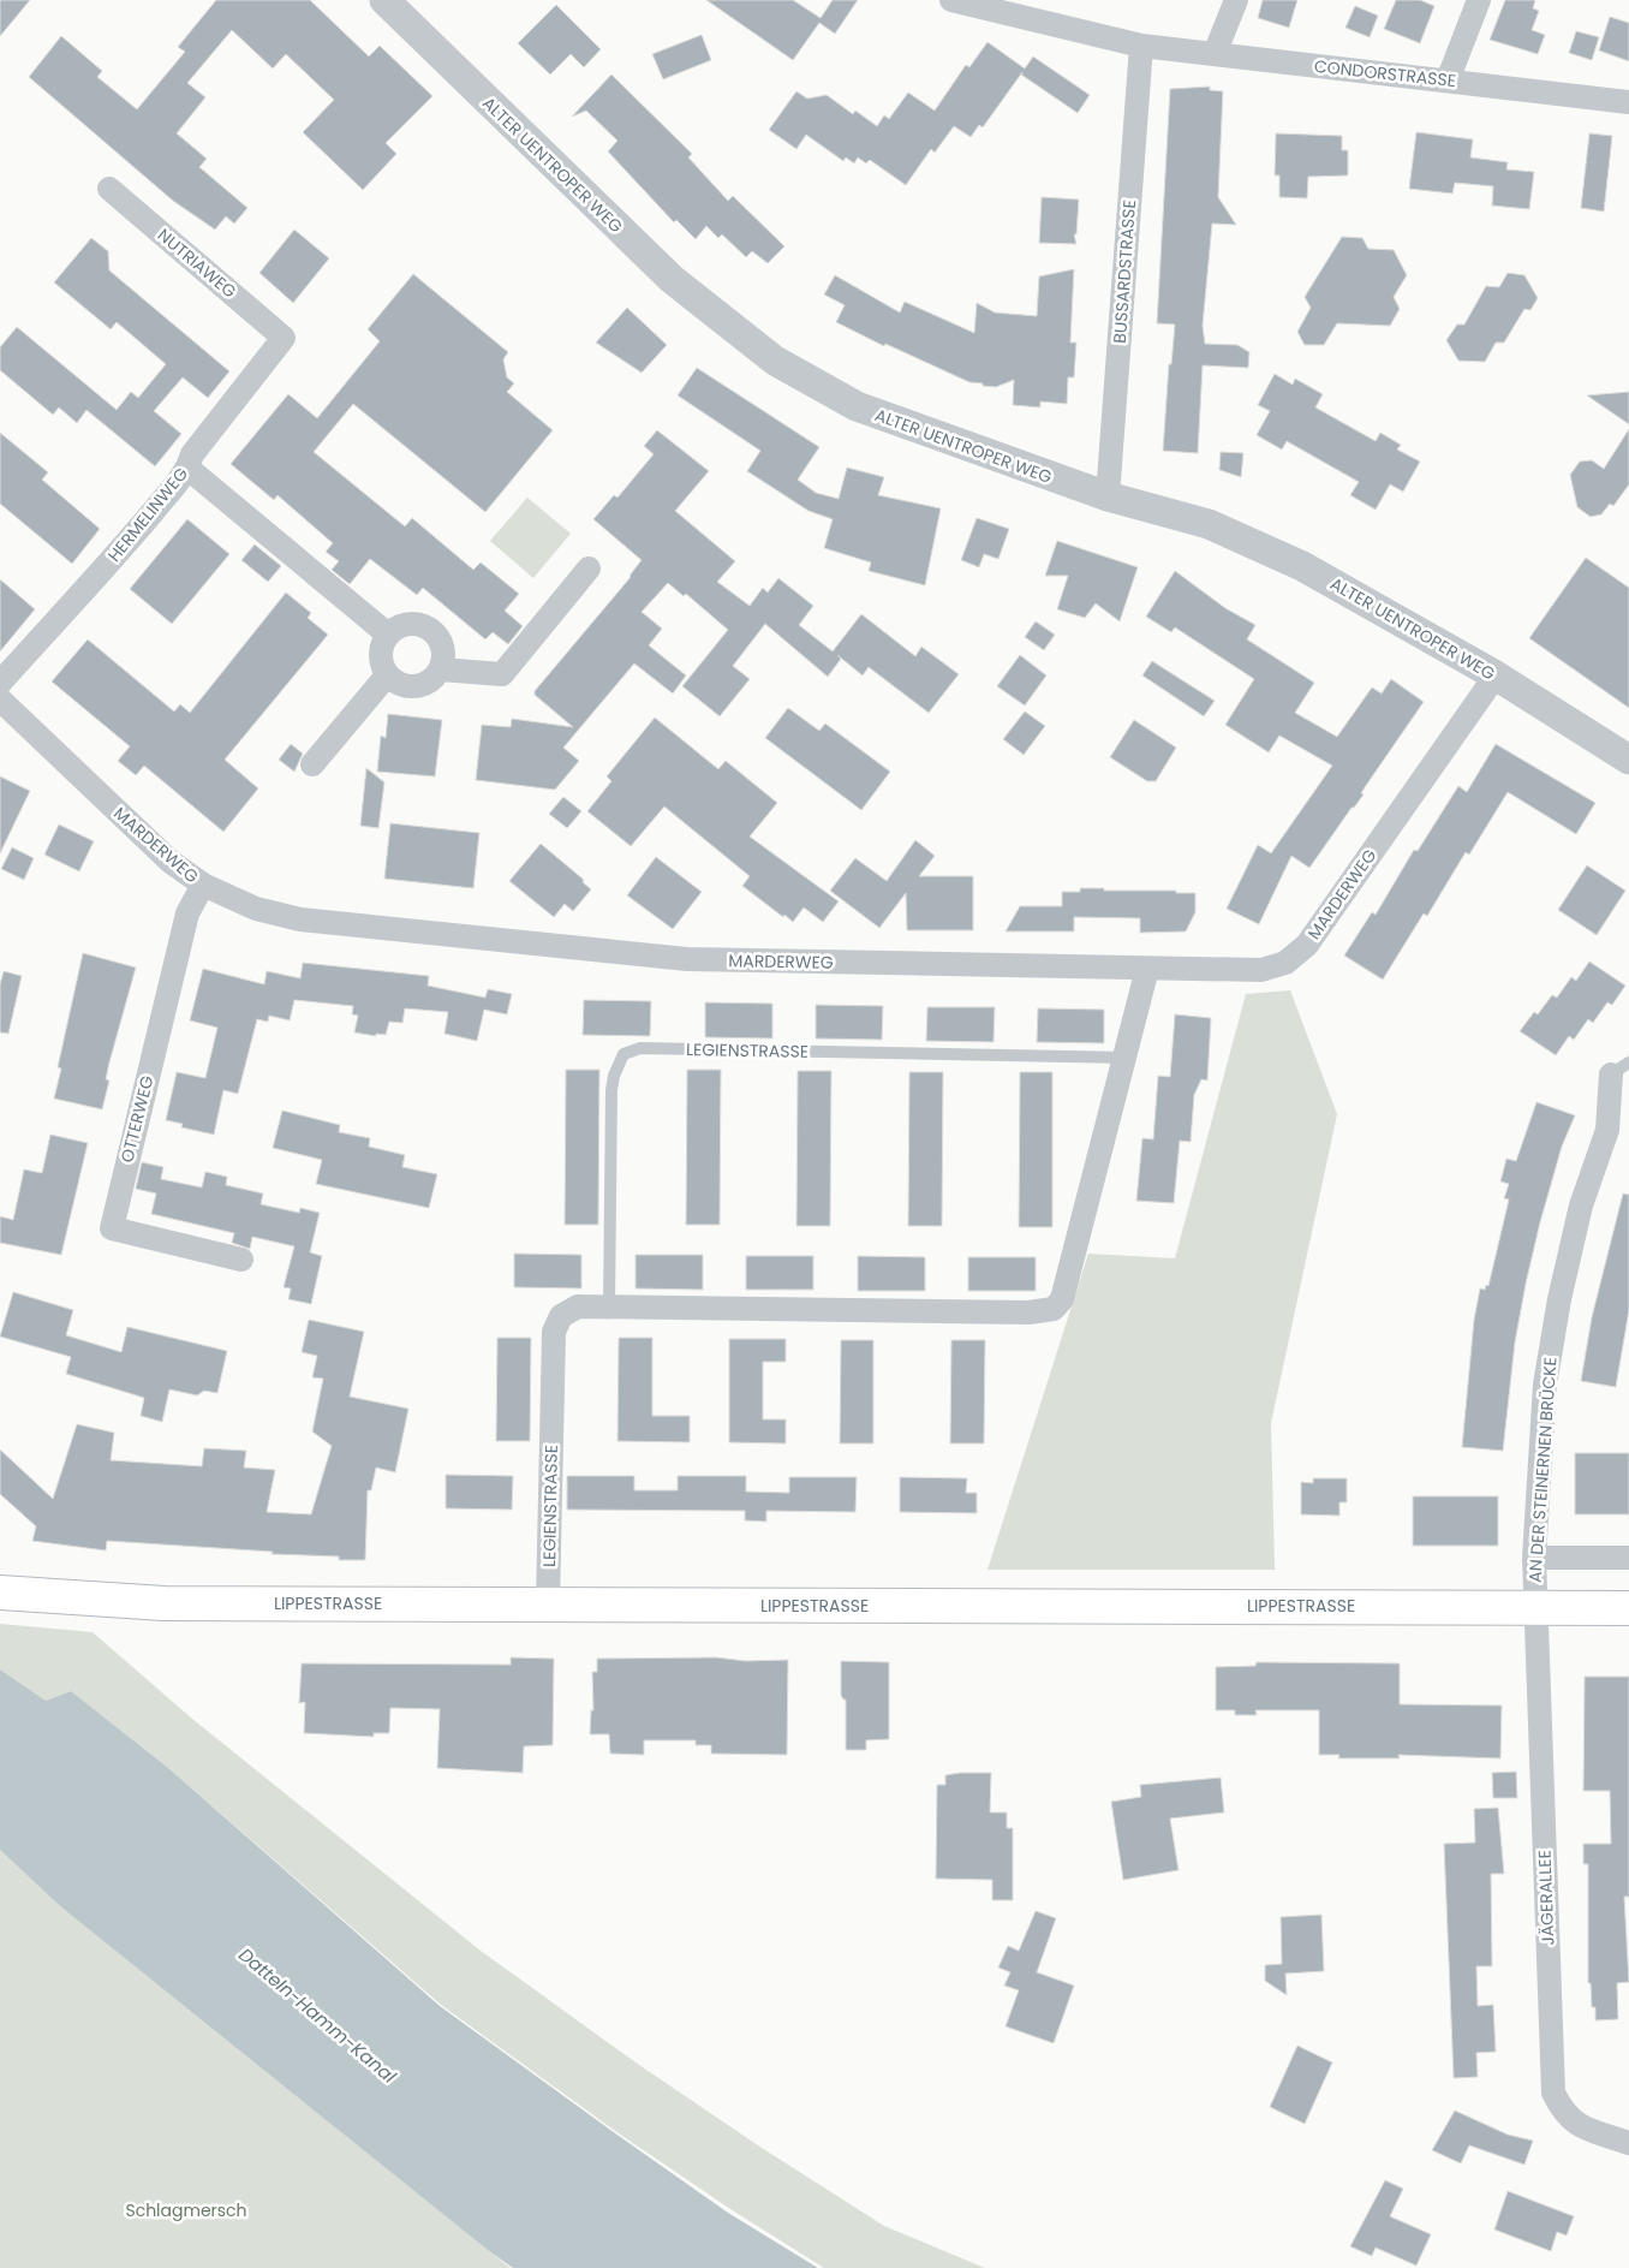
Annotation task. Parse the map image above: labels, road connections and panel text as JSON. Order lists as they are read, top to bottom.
{
  "streets": {
    "main road": ["LIPPESTRASSE"],
    "street": [
      "CONDORSTRASSE",
      "ALTER UENTROPER WEG",
      "NUTRIAWEG",
      "BUSSARDSTRASSE",
      "HERMELINWEG",
      "MARDERWEG",
      "LEGIENSTRASSE",
      "OTTERWEG",
      "AN DER STEINERNEN BRÜCKE",
      "JÄGERALLEE"
    ]
  },
  "crossings": [
    ["CONDORSTRASSE", "BUSSARDSTRASSE"],
    ["ALTER UENTROPER WEG", "BUSSARDSTRASSE"],
    ["ALTER UENTROPER WEG", "MARDERWEG"],
    ["NUTRIAWEG", "HERMELINWEG"],
    ["MARDERWEG", "LEGIENSTRASSE"],
    ["MARDERWEG", "OTTERWEG"],
    ["LEGIENSTRASSE", "LIPPESTRASSE"],
    ["AN DER STEINERNEN BRÜCKE", "LIPPESTRASSE"],
    ["AN DER STEINERNEN BRÜCKE", "JÄGERALLEE"],
    ["LIPPESTRASSE", "JÄGERALLEE"]
  ],
  "water": ["Datteln-Hamm-Kanal"],
  "parks": ["Schlagmersch"]
}
